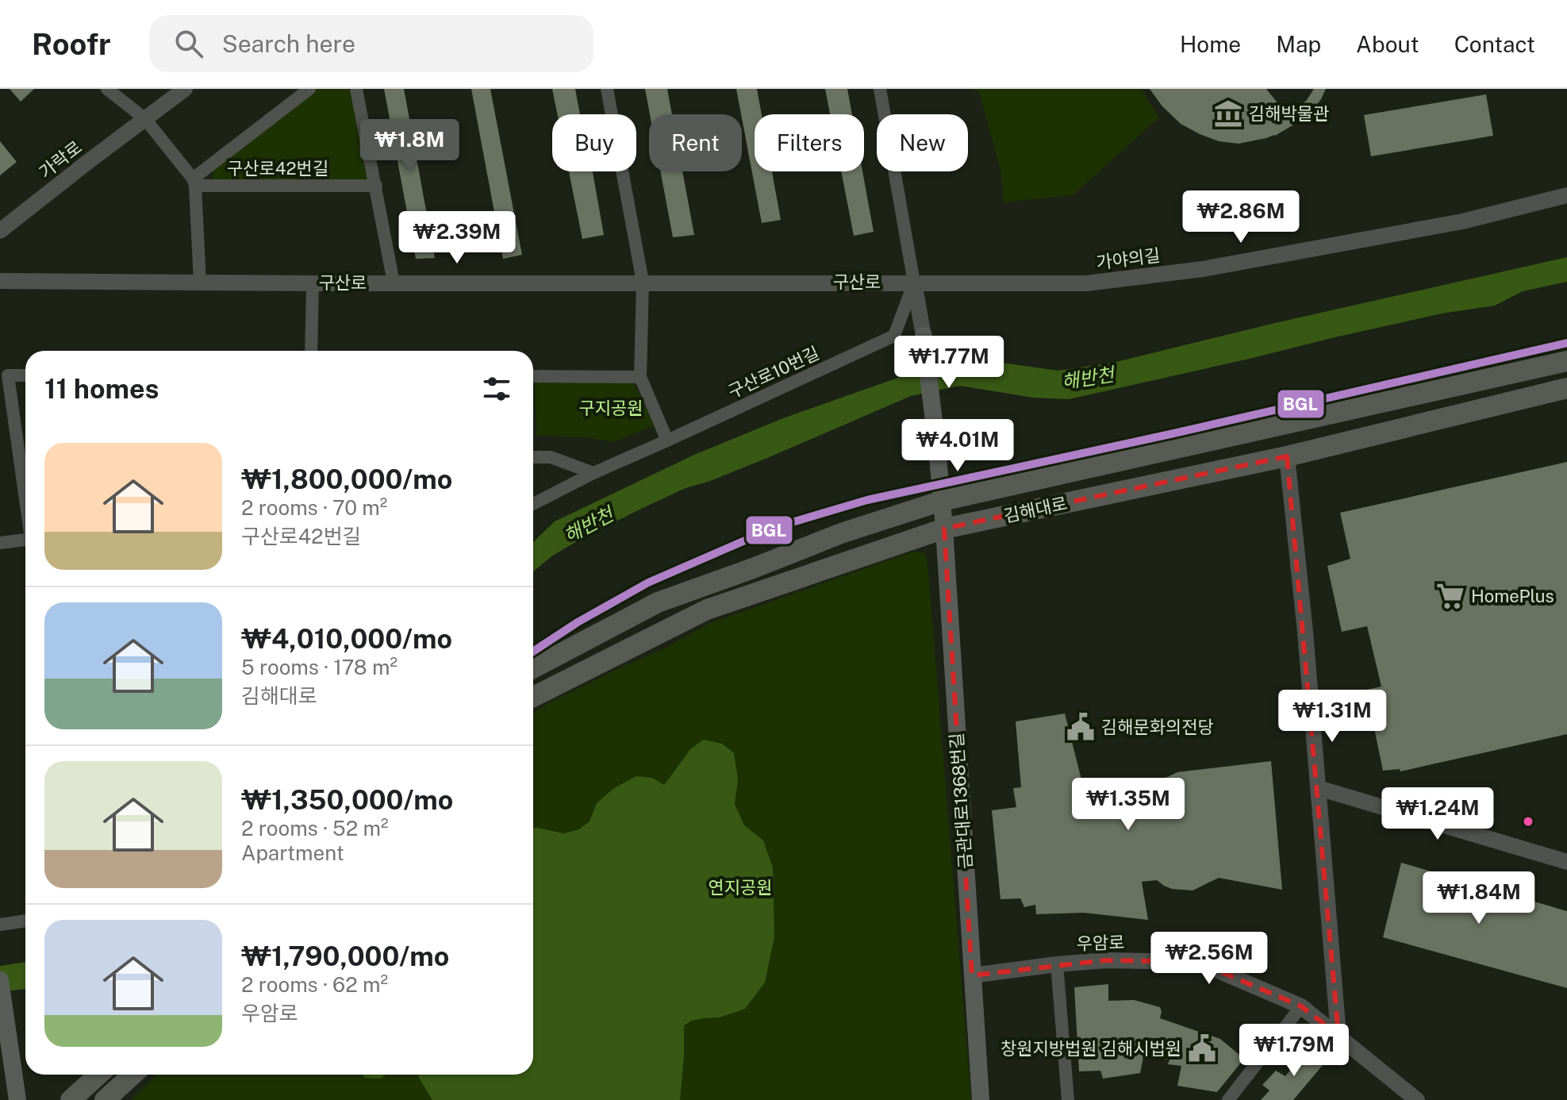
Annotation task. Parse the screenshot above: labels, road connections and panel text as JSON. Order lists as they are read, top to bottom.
{
  "streets": {
    "main road": ["김해대로", "금관대로1368번길"],
    "street": [
      "가락로",
      "구산로42번길",
      "가야의길",
      "구산로",
      "구산로10번길",
      "우암로"
    ]
  },
  "crossings": [
    ["가야의길", "구산로"],
    ["가야의길", "구산로10번길"],
    ["구산로", "구산로10번길"],
    ["김해대로", "금관대로1368번길"],
    ["금관대로1368번길", "우암로"]
  ],
  "water": ["해반천"],
  "parks": ["구지공원", "연지공원"],
  "places": {
    "museum": ["김해박물관"],
    "supermarket": ["HomePlus"],
    "public building": ["김해문화의전당", "창원지방법원 김해시법원"]
  },
  "lines": ["transit line BGL"],
  "page": {
    "header": "Roofr",
    "search": "Search here",
    "nav": [
      "Home",
      "Map",
      "About",
      "Contact"
    ],
    "chip": [
      "Buy",
      "Rent",
      "Filters",
      "New"
    ],
    "price": [
      "₩1.8M",
      "₩2.86M",
      "₩2.39M",
      "₩1.77M",
      "₩4.01M",
      "₩1.31M",
      "₩1.35M",
      "₩1.24M",
      "₩1.84M",
      "₩2.56M",
      "₩1.79M"
    ],
    "heading": "11 homes",
    "list": [
      {
        "name": "₩1,800,000/mo",
        "note": "2 rooms · 70 m² · 구산로42번길"
      },
      {
        "name": "₩4,010,000/mo",
        "note": "5 rooms · 178 m² · 김해대로"
      },
      {
        "name": "₩1,350,000/mo",
        "note": "2 rooms · 52 m² · Apartment"
      },
      {
        "name": "₩1,790,000/mo",
        "note": "2 rooms · 62 m² · 우암로"
      }
    ]
  }
}
